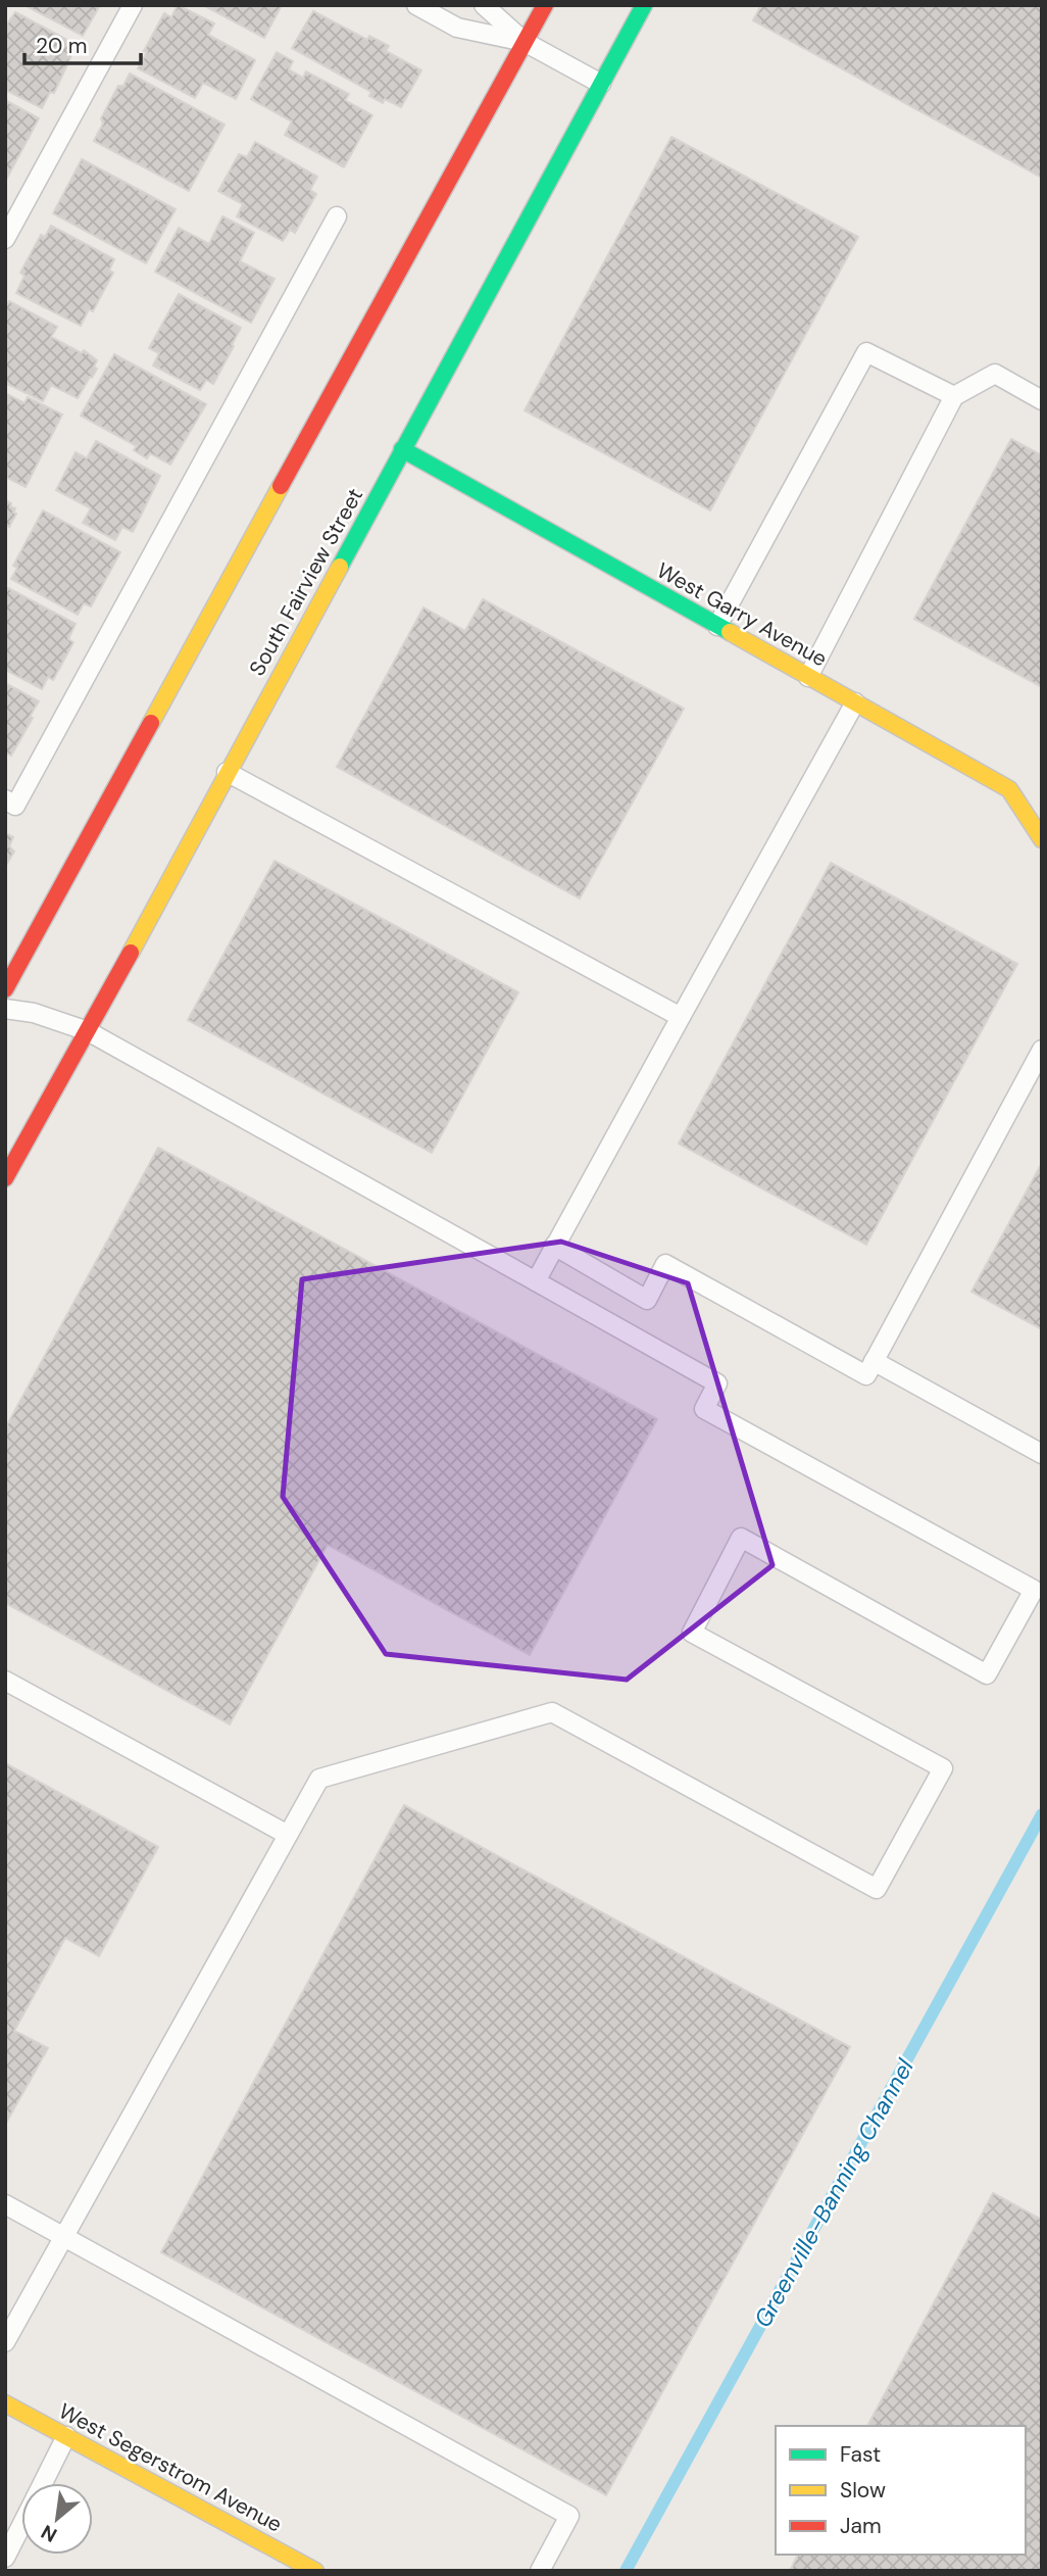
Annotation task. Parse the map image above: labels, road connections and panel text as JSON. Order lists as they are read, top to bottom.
{
  "streets": {
    "main road": ["South Fairview Street", "West Garry Avenue", "West Segerstrom Avenue"]
  },
  "crossings": [
    ["South Fairview Street", "West Garry Avenue"]
  ],
  "water": ["Greenville-Banning Channel"],
  "legend": ["Fast", "Slow", "Jam"],
  "scale_bar": "20 m",
  "north": "bottom left"
}
